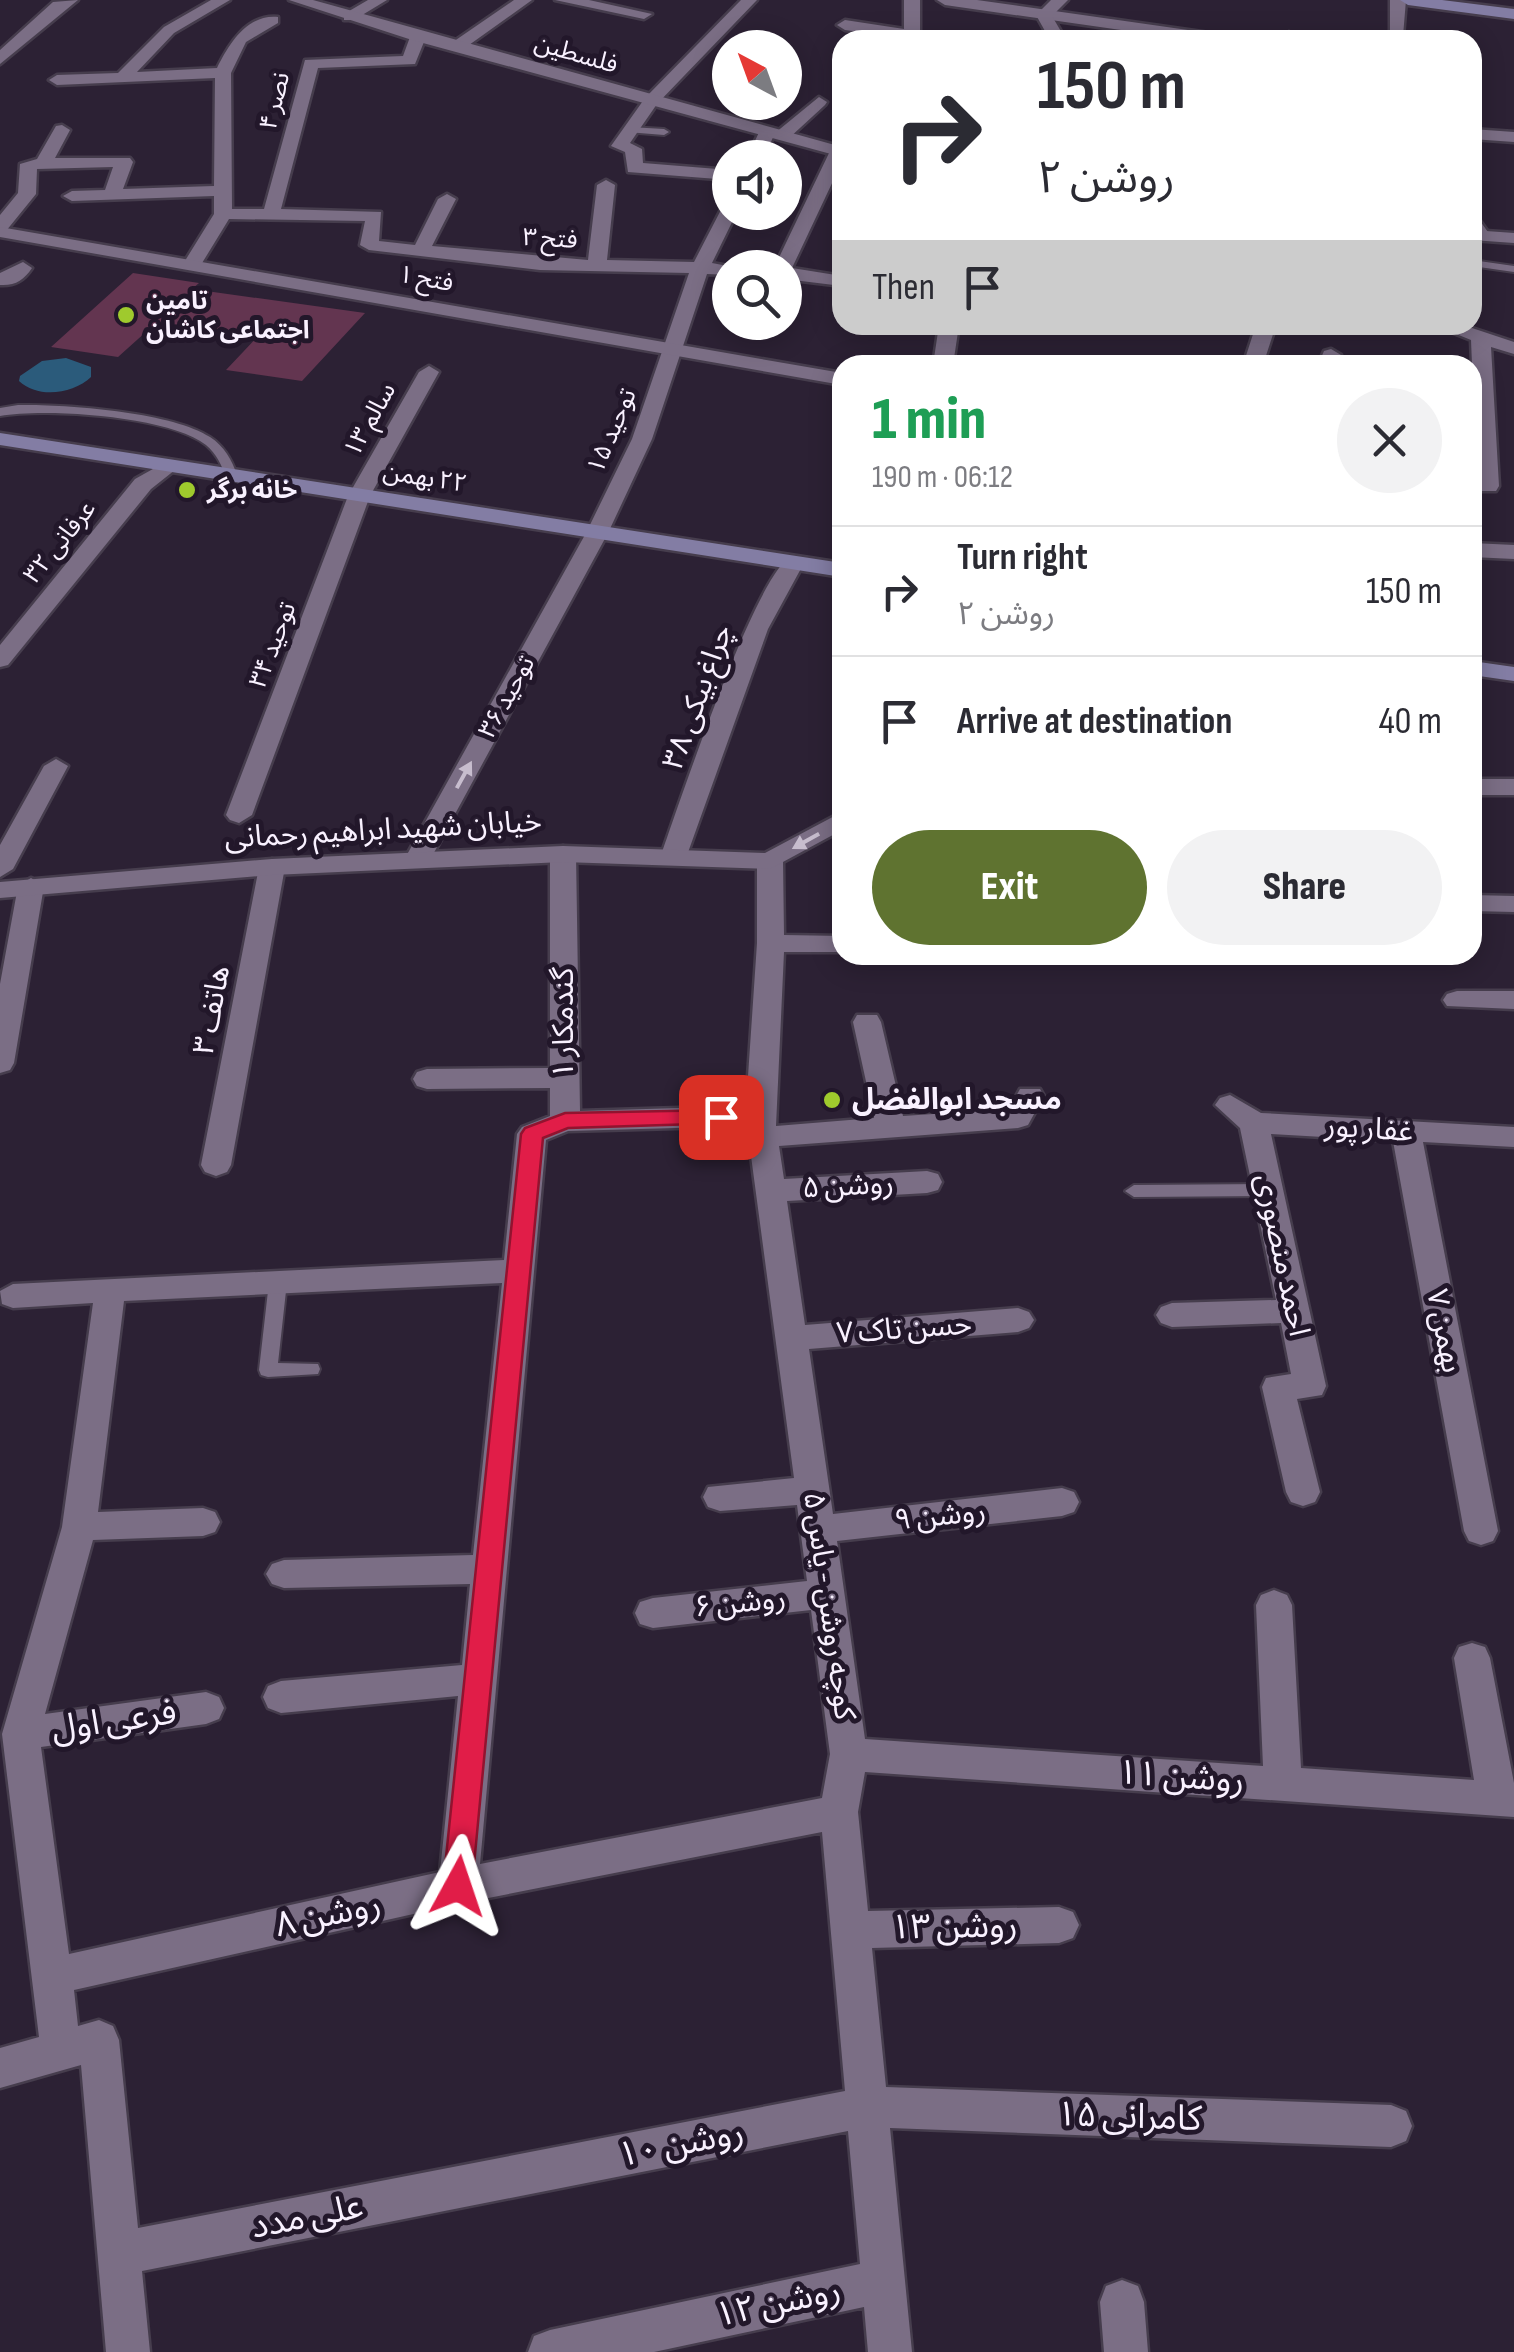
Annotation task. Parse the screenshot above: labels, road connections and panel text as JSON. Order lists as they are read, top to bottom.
{
  "streets": {
    "main road": ["٢٢ بهمن"],
    "street": [
      "فلسطین",
      "نصر ۴",
      "فتح ۳",
      "فتح ۱",
      "سالم ۱۳",
      "توحید ۱۵",
      "عرفانی ۳۲",
      "توحید ۳۴",
      "توحید ۳۶",
      "چراغ بیکی ۳۸",
      "خیابان شهید ابراهیم رحمانی",
      "هاتف ۳",
      "گندمکار ۱",
      "غفار پور",
      "روشن ۵",
      "احمد منصوری",
      "حسن تاک ۷",
      "بهمن ۷",
      "روشن ۹",
      "روشن ۶",
      "کوچه روشن - یاس ۵",
      "فرعی اول",
      "روشن ۱۱",
      "روشن ۸",
      "روشن ۱۳",
      "کامرانی ۱۵",
      "روشن ۱۰",
      "علی مدد",
      "روشن ۱۲"
    ]
  },
  "crossings": [
    ["فلسطین", "نصر ۴"],
    ["نصر ۴", "فتح ۳"],
    ["فتح ۳", "توحید ۱۵"],
    ["فتح ۱", "توحید ۱۵"],
    ["سالم ۱۳", "٢٢ بهمن"],
    ["سالم ۱۳", "توحید ۳۴"],
    ["توحید ۱۵", "٢٢ بهمن"],
    ["توحید ۱۵", "توحید ۳۶"],
    ["٢٢ بهمن", "عرفانی ۳۲"],
    ["٢٢ بهمن", "توحید ۳۴"],
    ["٢٢ بهمن", "توحید ۳۶"],
    ["٢٢ بهمن", "چراغ بیکی ۳۸"],
    ["توحید ۳۶", "خیابان شهید ابراهیم رحمانی"],
    ["چراغ بیکی ۳۸", "خیابان شهید ابراهیم رحمانی"],
    ["خیابان شهید ابراهیم رحمانی", "هاتف ۳"],
    ["خیابان شهید ابراهیم رحمانی", "گندمکار ۱"],
    ["خیابان شهید ابراهیم رحمانی", "کوچه روشن - یاس ۵"],
    ["گندمکار ۱", "روشن ۸"],
    ["غفار پور", "احمد منصوری"],
    ["غفار پور", "بهمن ۷"],
    ["روشن ۵", "کوچه روشن - یاس ۵"],
    ["حسن تاک ۷", "کوچه روشن - یاس ۵"],
    ["روشن ۹", "کوچه روشن - یاس ۵"],
    ["روشن ۶", "کوچه روشن - یاس ۵"],
    ["کوچه روشن - یاس ۵", "روشن ۱۱"],
    ["کوچه روشن - یاس ۵", "روشن ۸"],
    ["کوچه روشن - یاس ۵", "روشن ۱۳"],
    ["کوچه روشن - یاس ۵", "کامرانی ۱۵"],
    ["کوچه روشن - یاس ۵", "روشن ۱۰"],
    ["کوچه روشن - یاس ۵", "روشن ۱۲"],
    ["کامرانی ۱۵", "روشن ۱۰"],
    ["روشن ۱۰", "علی مدد"]
  ],
  "one_way": ["توحید ۳۶"],
  "places": ["تامین اجتماعی کاشان", "خانه برگر", "مسجد ابوالفضل"],
  "north": "top left",
  "page": {
    "turn": ["150 m", "روشن ۲"],
    "then": "Then",
    "heading": ["1 min", "190 m · 06:12"],
    "list": [
      {
        "name": "Turn right",
        "note": "روشن ۲",
        "value": "150 m"
      },
      {
        "name": "Arrive at destination",
        "value": "40 m"
      }
    ],
    "buttons": ["Exit", "Share"]
  }
}
